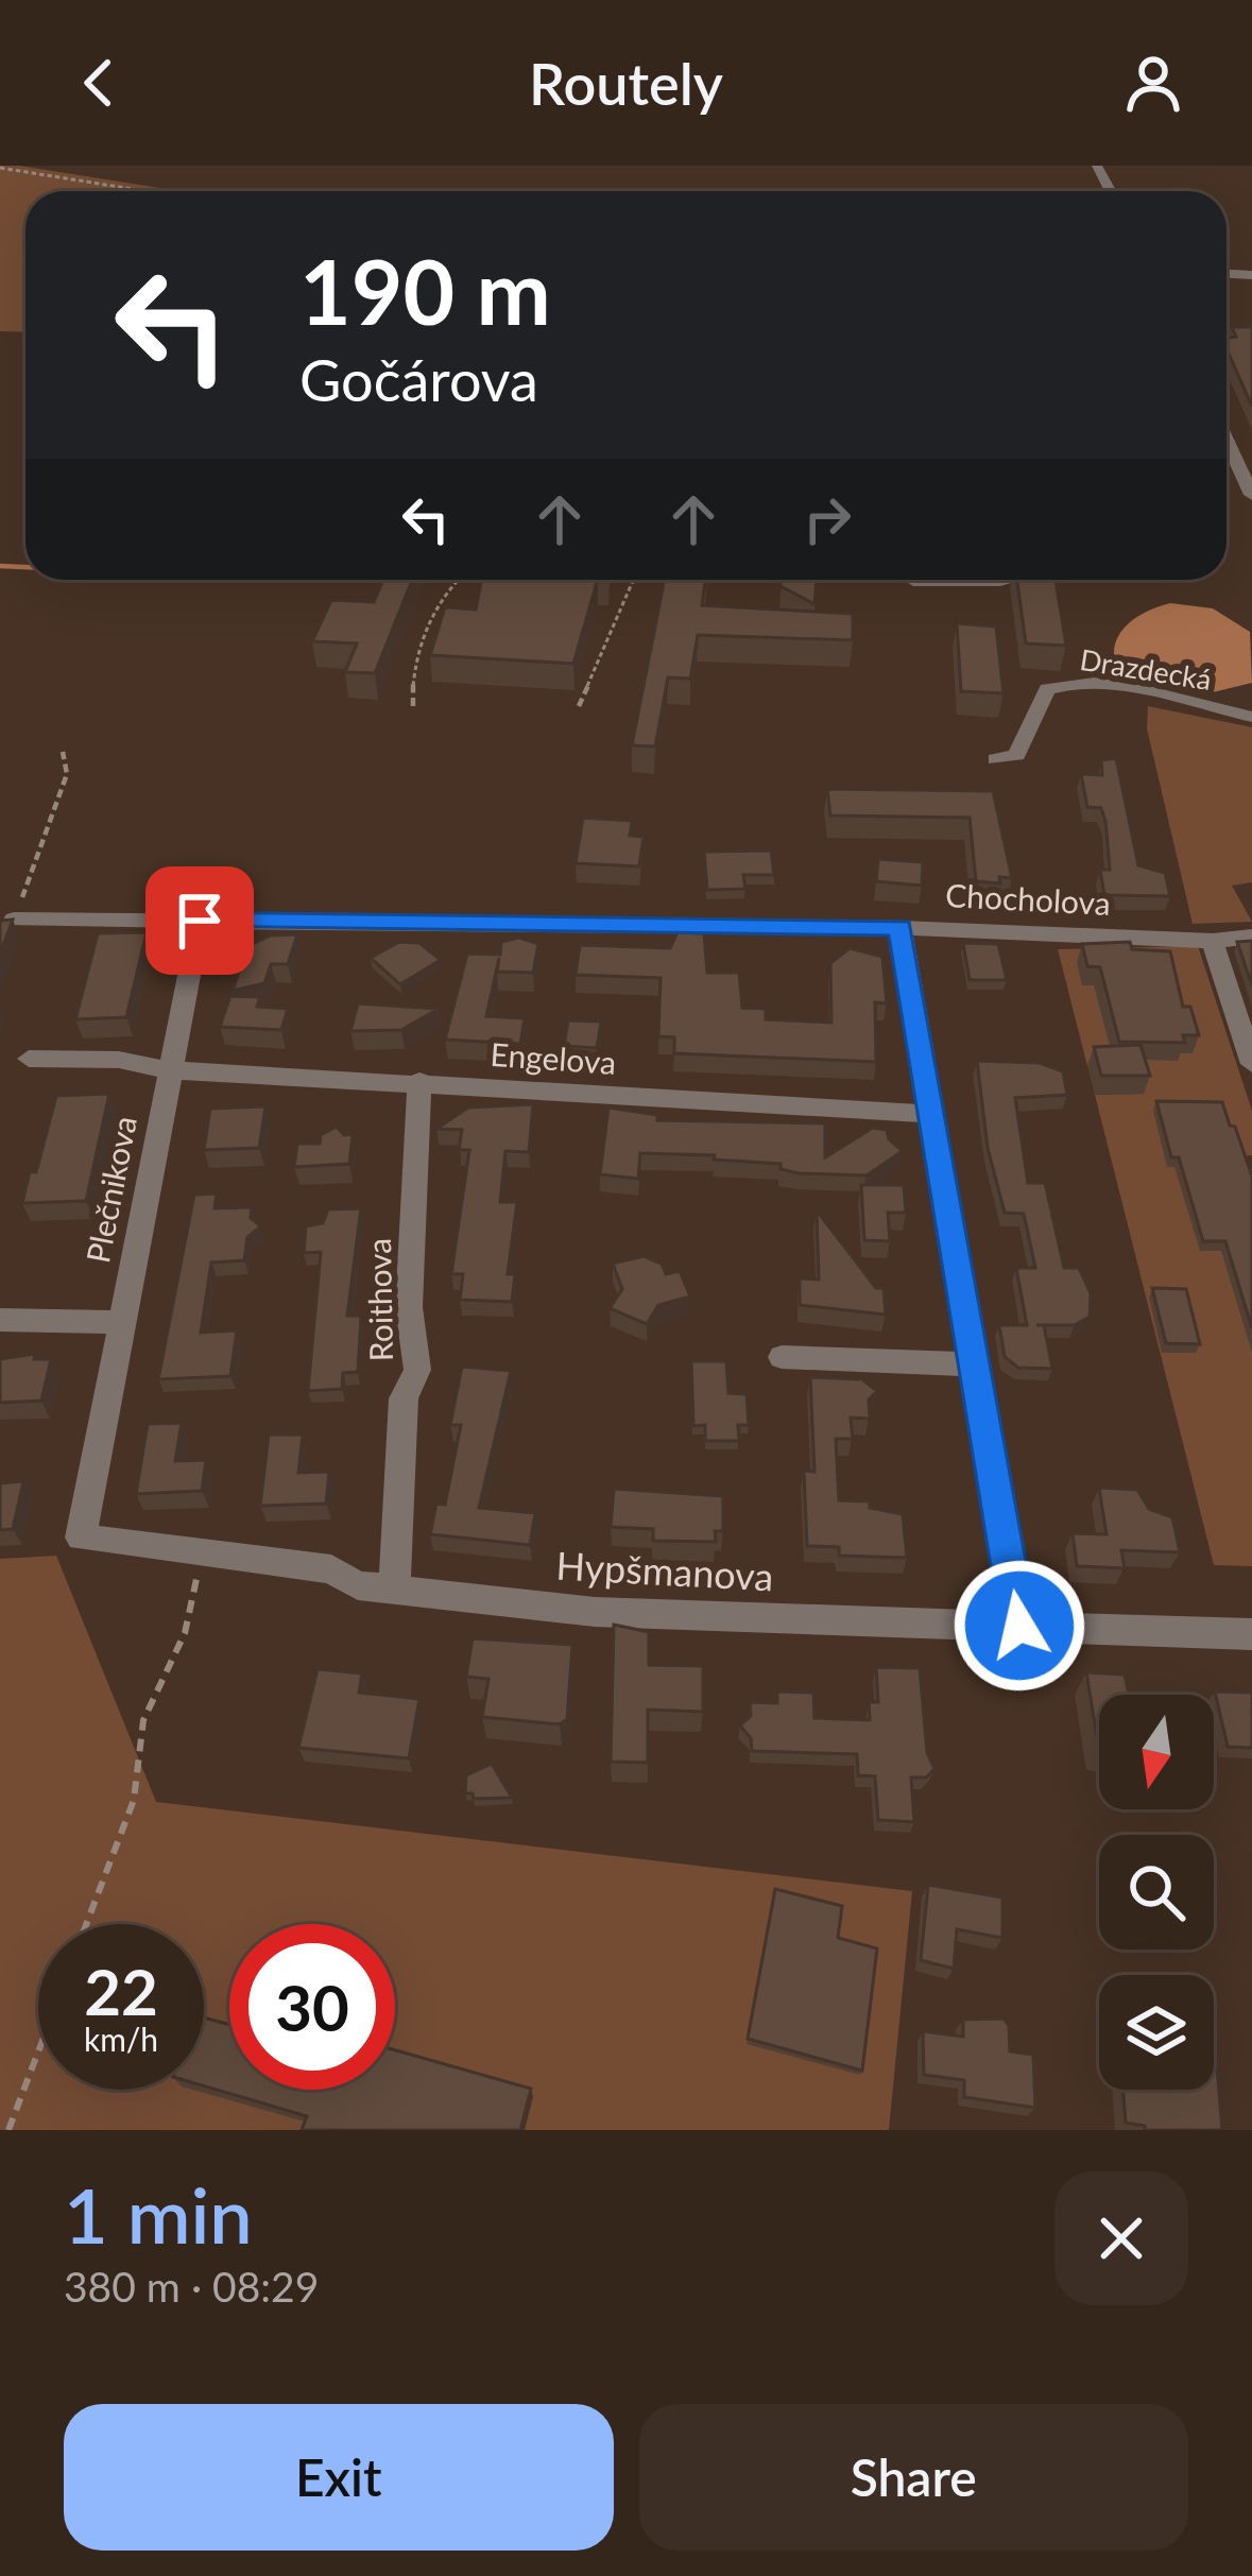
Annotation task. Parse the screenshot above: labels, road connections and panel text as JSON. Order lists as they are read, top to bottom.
{
  "streets": {
    "street": [
      "Drazdecká",
      "Chocholova",
      "Engelova",
      "Plečnikova",
      "Roithova",
      "Hypšmanova"
    ]
  },
  "crossings": [
    ["Chocholova", "Engelova"],
    ["Chocholova", "Hypšmanova"],
    ["Engelova", "Plečnikova"],
    ["Engelova", "Roithova"],
    ["Plečnikova", "Hypšmanova"],
    ["Roithova", "Hypšmanova"]
  ],
  "north": "bottom",
  "page": {
    "header": "Routely",
    "turn": ["190 m", "Gočárova"],
    "speed": "22 km/h",
    "limit": "30",
    "heading": ["1 min", "380 m · 08:29"],
    "buttons": ["Exit", "Share"]
  }
}
